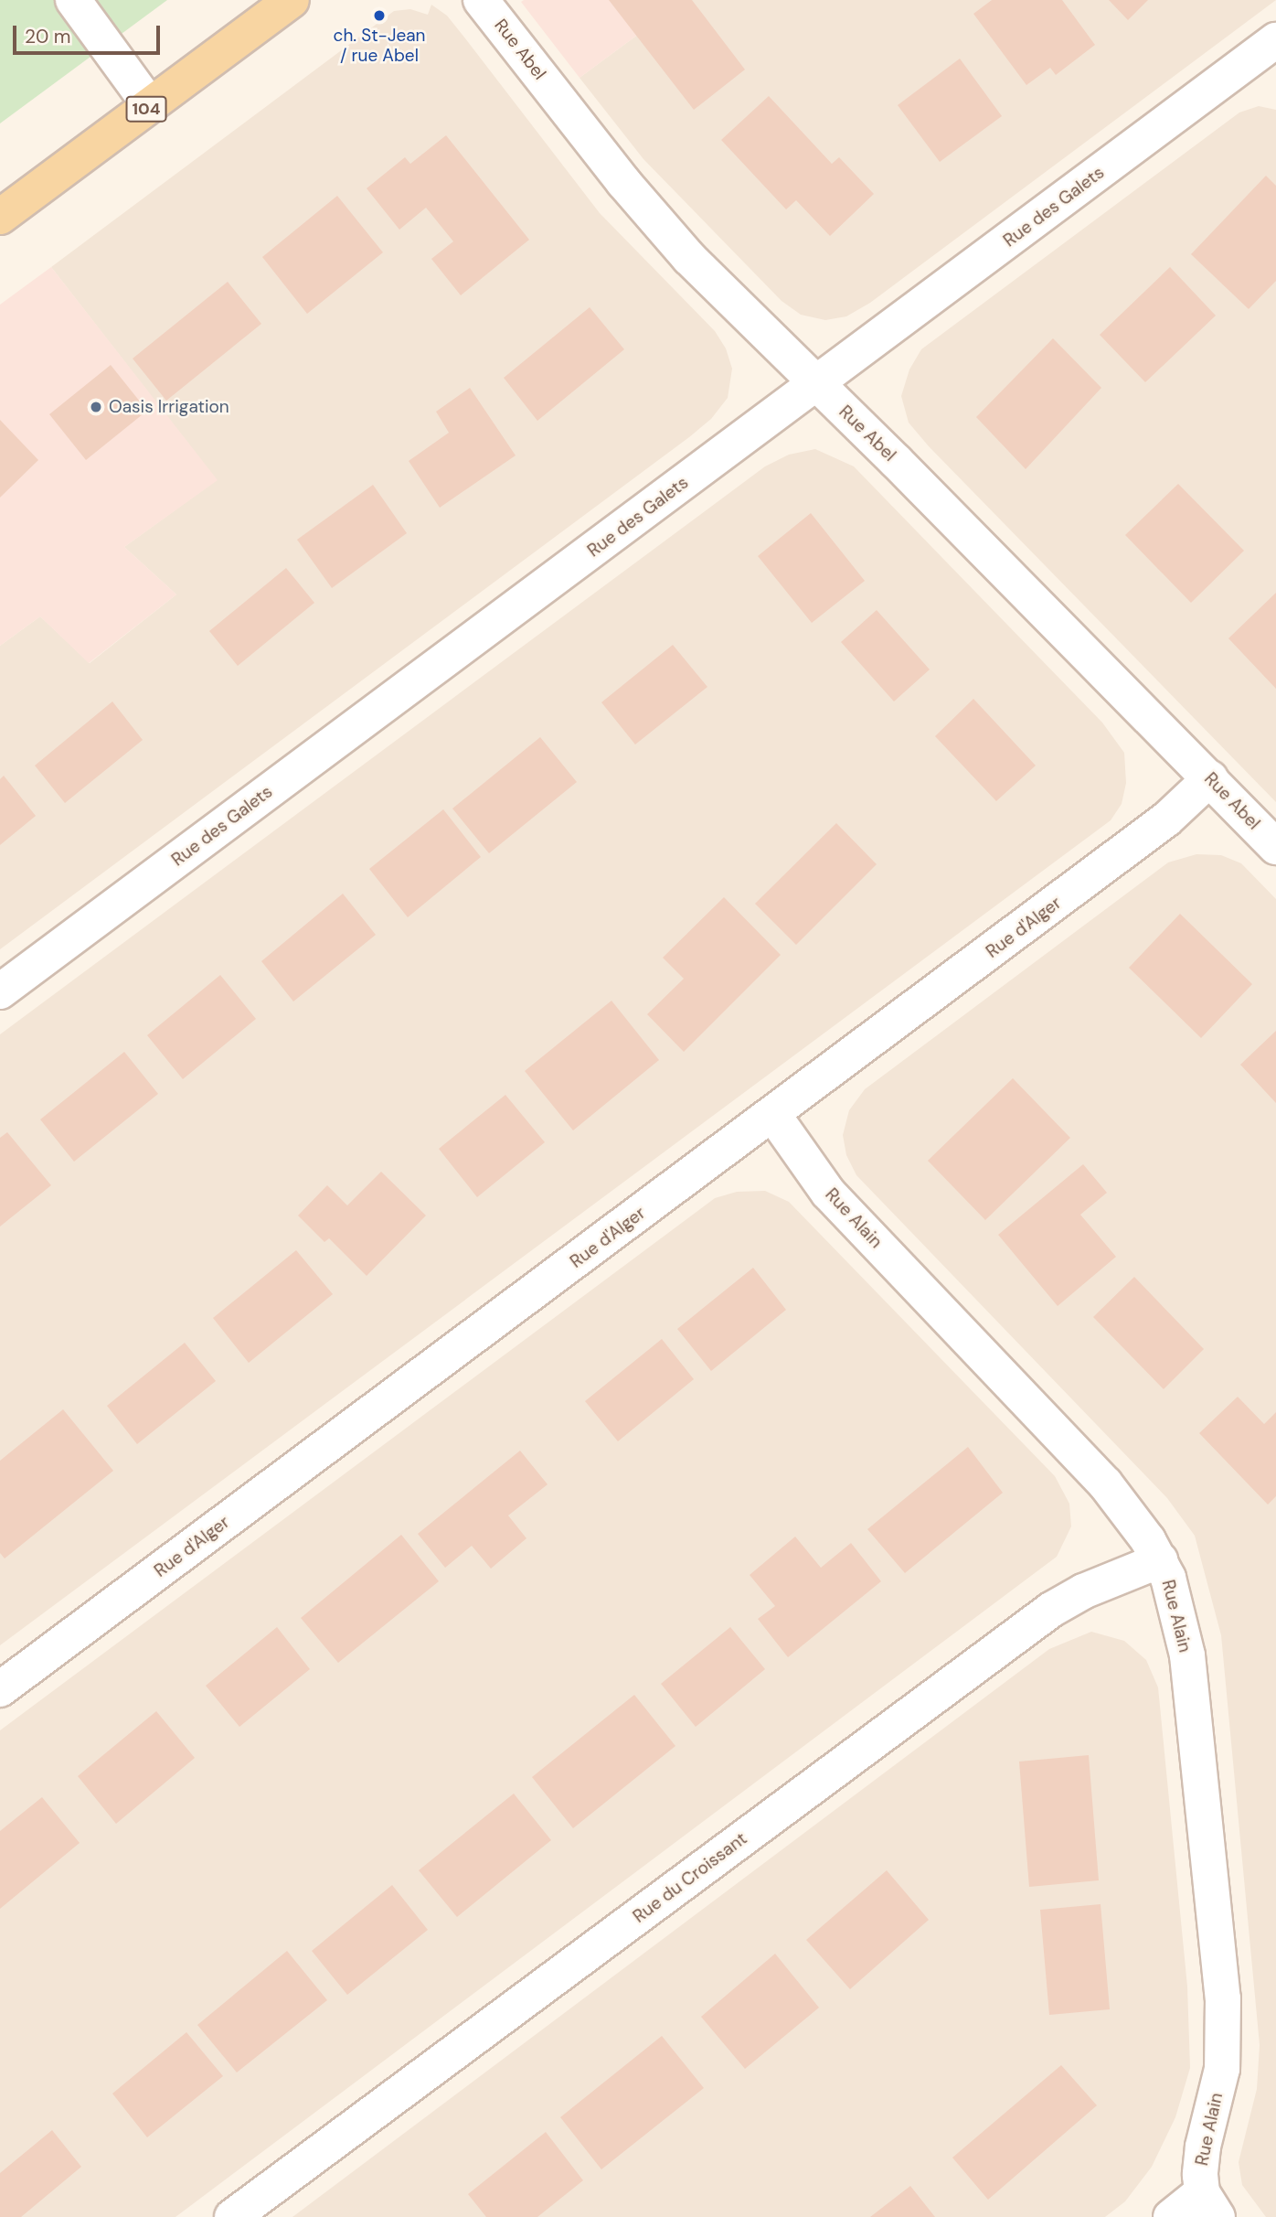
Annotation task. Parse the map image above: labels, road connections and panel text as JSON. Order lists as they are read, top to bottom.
{
  "streets": {
    "main road": ["104"],
    "street": [
      "Rue Abel",
      "Rue des Galets",
      "Rue d'Alger",
      "Rue Alain",
      "Rue du Croissant"
    ]
  },
  "crossings": [
    ["Rue Abel", "Rue des Galets"],
    ["Rue Abel", "Rue d'Alger"],
    ["Rue d'Alger", "Rue Alain"],
    ["Rue Alain", "Rue du Croissant"]
  ],
  "places": ["ch. St-Jean / rue Abel", "Oasis Irrigation"],
  "scale_bar": "20 m"
}
